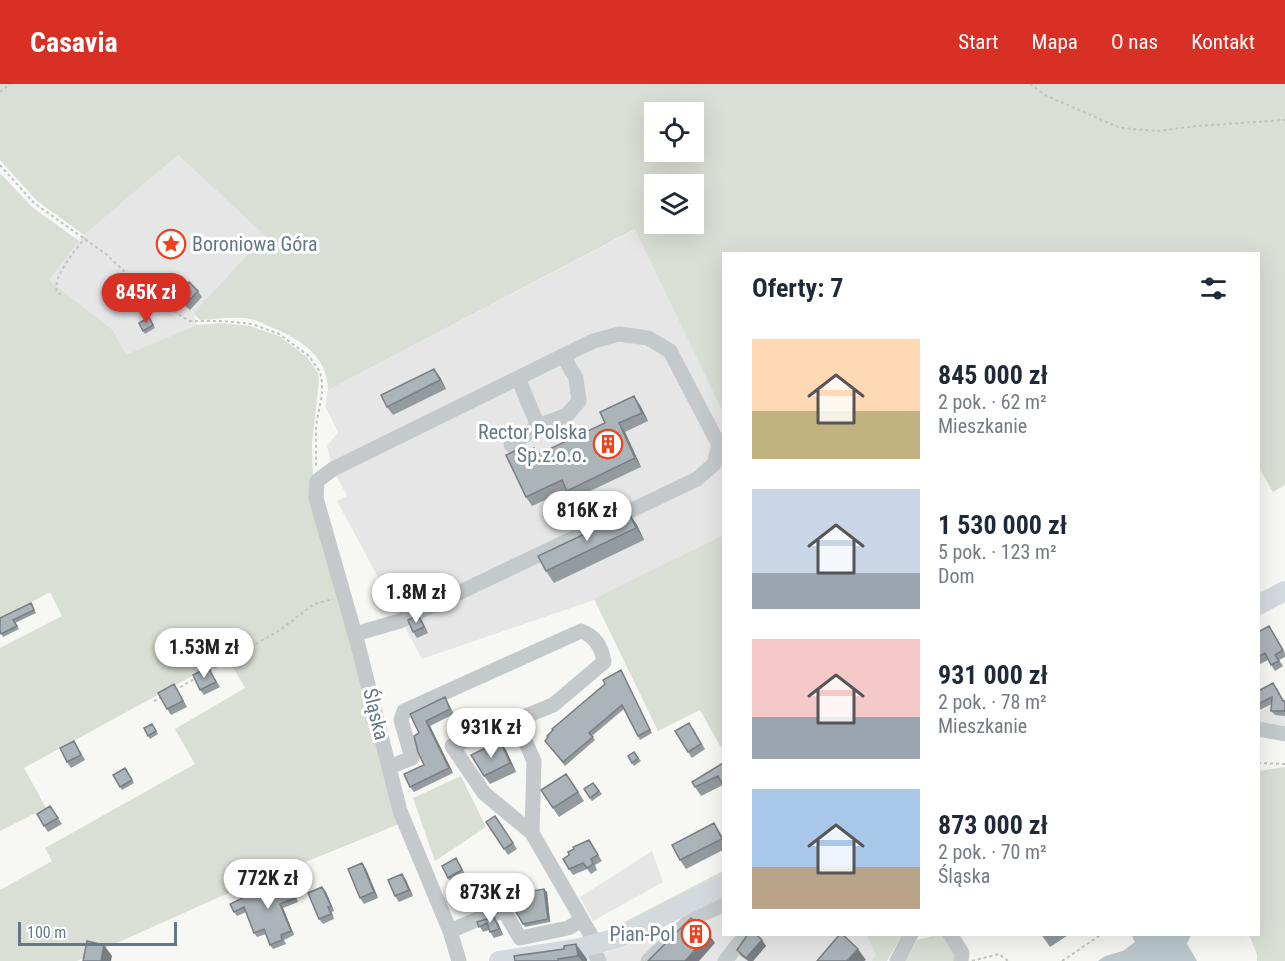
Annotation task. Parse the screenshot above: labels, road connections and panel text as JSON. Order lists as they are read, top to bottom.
{
  "streets": {
    "street": ["Śląska"]
  },
  "places": {
    "place": ["Boroniowa Góra"],
    "building": ["Rector Polska Sp.z.o.o.", "Pian-Pol"]
  },
  "scale_bar": "100 m",
  "page": {
    "header": "Casavia",
    "nav": [
      "Start",
      "Mapa",
      "O nas",
      "Kontakt"
    ],
    "heading": "Oferty: 7",
    "price": [
      "845K zł",
      "816K zł",
      "1.8M zł",
      "1.53M zł",
      "931K zł",
      "772K zł",
      "873K zł"
    ],
    "list": [
      {
        "name": "845 000 zł",
        "note": "2 pok. · 62 m² · Mieszkanie"
      },
      {
        "name": "1 530 000 zł",
        "note": "5 pok. · 123 m² · Dom"
      },
      {
        "name": "931 000 zł",
        "note": "2 pok. · 78 m² · Mieszkanie"
      },
      {
        "name": "873 000 zł",
        "note": "2 pok. · 70 m² · Śląska"
      }
    ],
    "scale": "100 m"
  }
}
